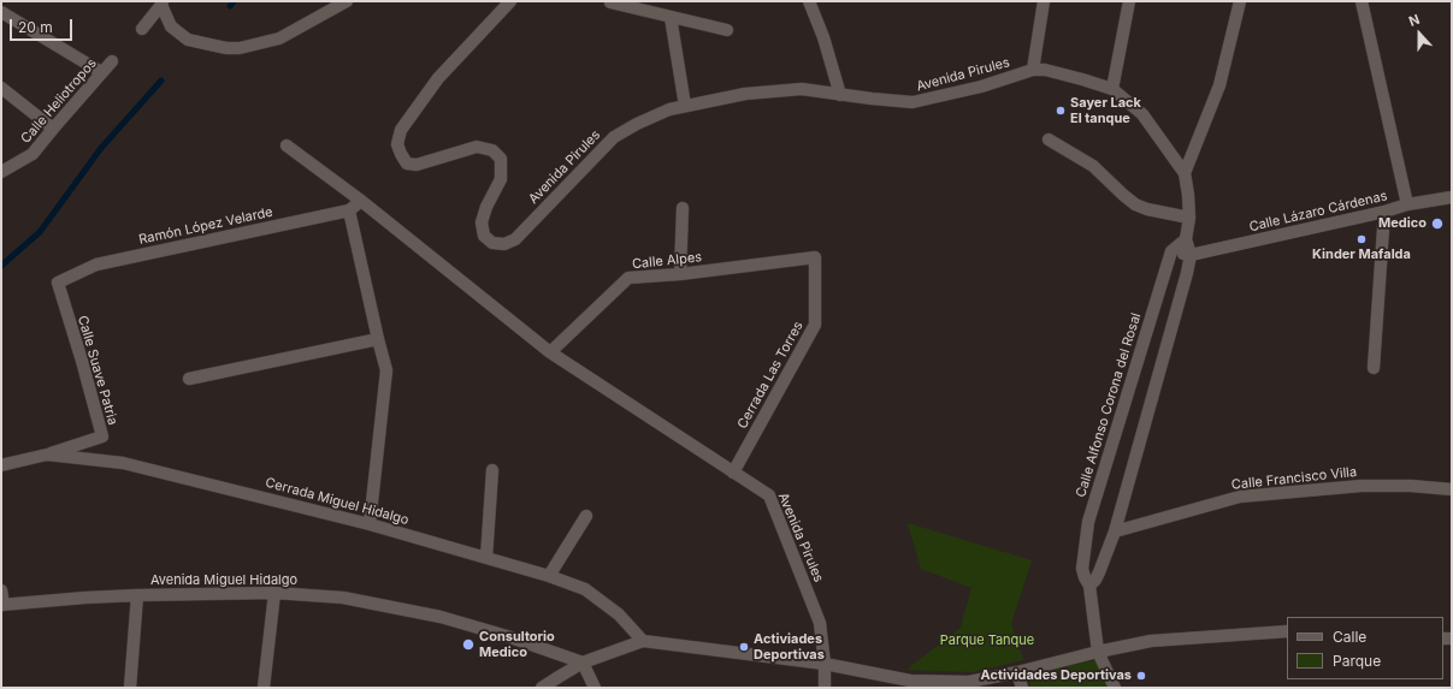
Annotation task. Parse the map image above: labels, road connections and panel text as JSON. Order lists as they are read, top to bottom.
{
  "streets": {
    "street": [
      "Avenida Pirules",
      "Calle Heliotropos",
      "Calle Lázaro Cárdenas",
      "Ramón López Velarde",
      "Calle Alpes",
      "Calle Suave Patria",
      "Cerrada Las Torres",
      "Calle Alfonso Corona del Rosal",
      "Calle Francisco Villa",
      "Cerrada Miguel Hidalgo",
      "Avenida Miguel Hidalgo"
    ]
  },
  "crossings": [
    ["Avenida Pirules", "Ramón López Velarde"],
    ["Avenida Pirules", "Calle Alpes"],
    ["Avenida Pirules", "Cerrada Las Torres"],
    ["Ramón López Velarde", "Calle Suave Patria"],
    ["Calle Alpes", "Cerrada Las Torres"],
    ["Calle Suave Patria", "Cerrada Miguel Hidalgo"]
  ],
  "parks": ["Parque Tanque"],
  "places": [
    "Sayer Lack El tanque",
    "Medico",
    "Kinder Mafalda",
    "Consultorio Medico",
    "Activiades Deportivas",
    "Actividades Deportivas"
  ],
  "legend": ["Calle", "Parque"],
  "scale_bar": "20 m",
  "north": "top"
}
